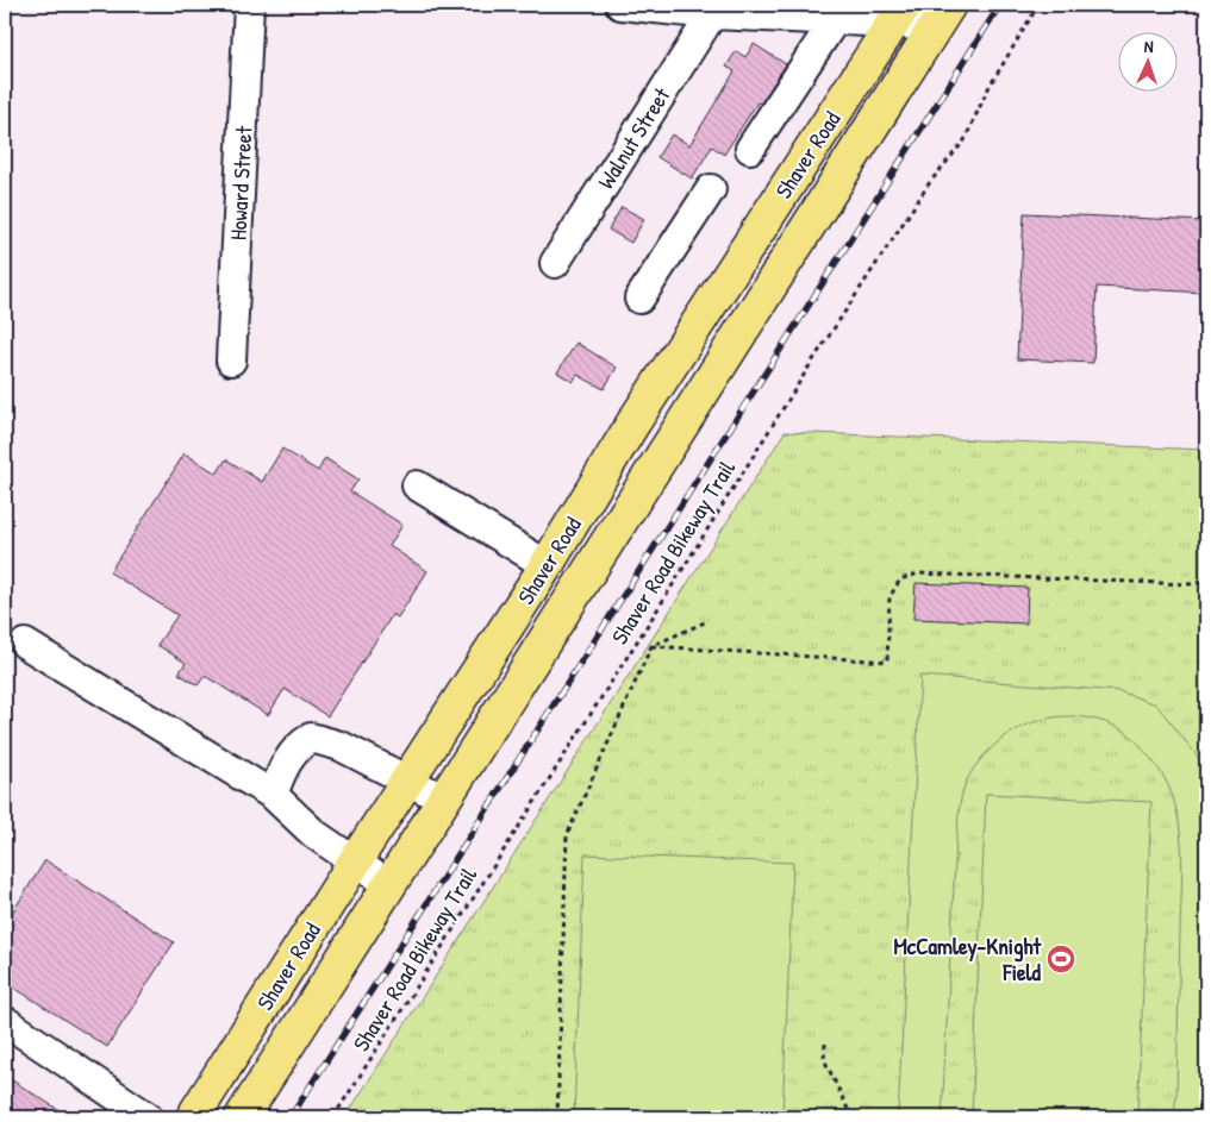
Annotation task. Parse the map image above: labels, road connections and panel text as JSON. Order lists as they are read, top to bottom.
{
  "streets": {
    "main road": ["Shaver Road"],
    "street": ["Walnut Street", "Howard Street"],
    "path": ["Shaver Road Bikeway Trail"]
  },
  "places": {
    "sports": ["McCamley-Knight Field"]
  },
  "north": "top"
}
